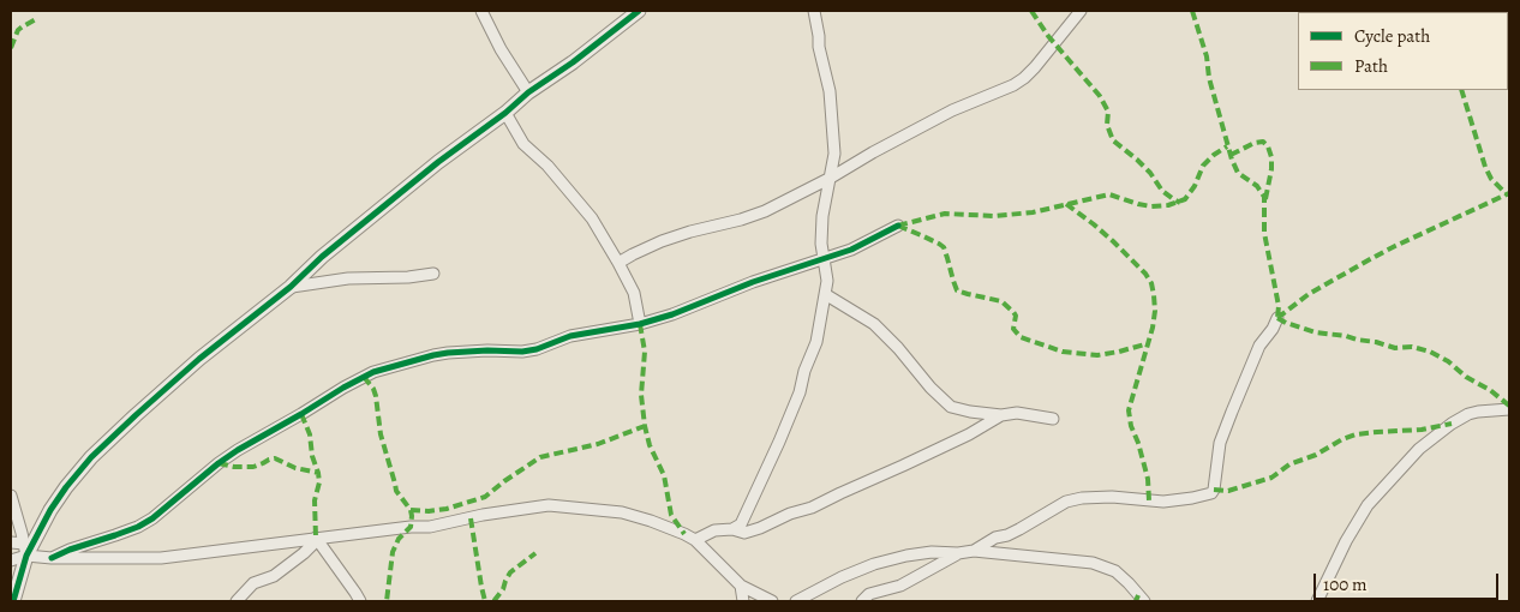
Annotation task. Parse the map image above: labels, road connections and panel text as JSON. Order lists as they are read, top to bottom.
{
  "legend": ["Cycle path", "Path"],
  "scale_bar": "100 m"
}
